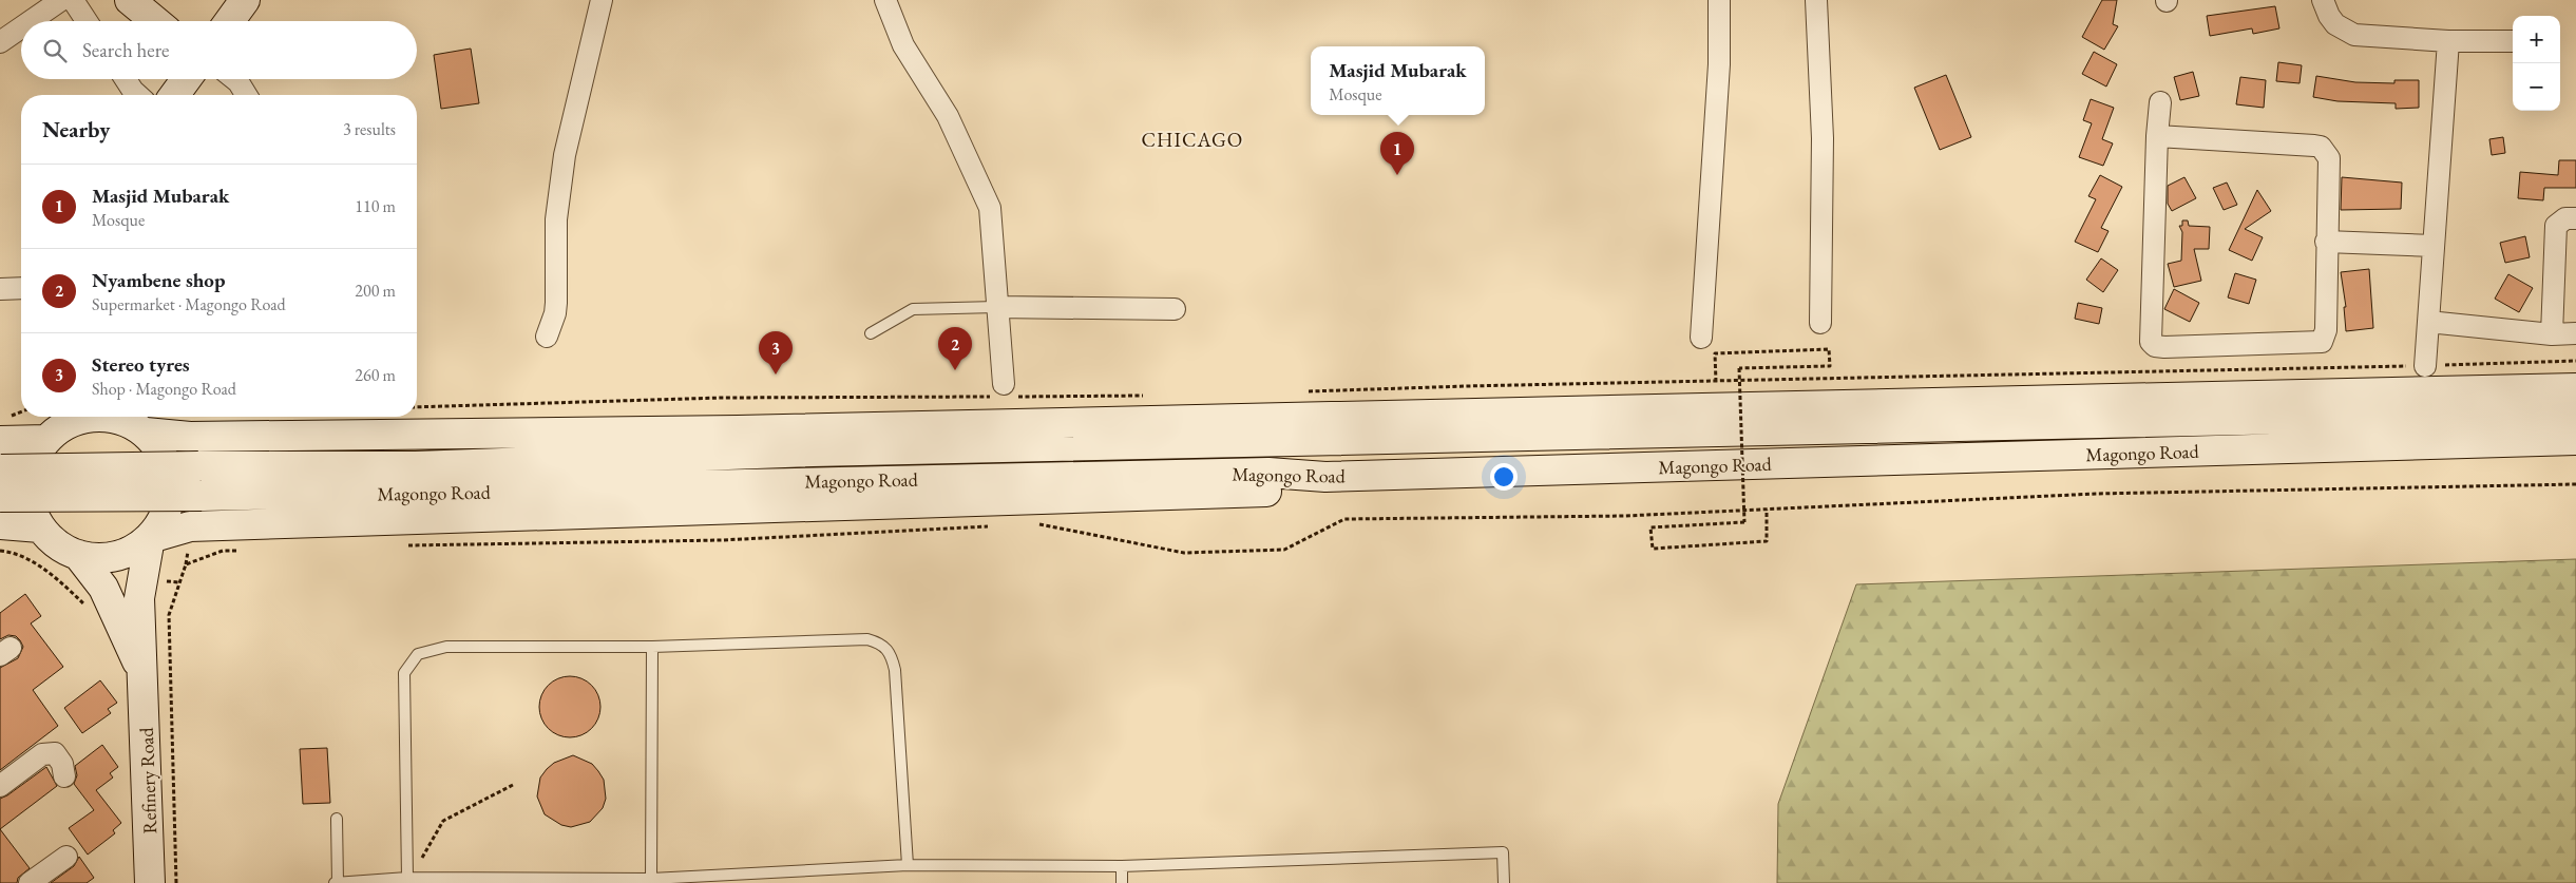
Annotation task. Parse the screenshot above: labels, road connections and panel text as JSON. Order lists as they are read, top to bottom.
{
  "streets": {
    "main road": ["Magongo Road", "Refinery Road"]
  },
  "districts": ["CHICAGO"],
  "page": {
    "map_buttons": ["+", "−"],
    "search": "Search here",
    "popup": ["Masjid Mubarak", "Mosque"],
    "heading": ["Nearby", "3 results"],
    "pins": ["1", "2", "3"],
    "list": [
      {
        "mark": "1",
        "name": "Masjid Mubarak",
        "note": "Mosque",
        "value": "110 m"
      },
      {
        "mark": "2",
        "name": "Nyambene shop",
        "note": "Supermarket · Magongo Road",
        "value": "200 m"
      },
      {
        "mark": "3",
        "name": "Stereo tyres",
        "note": "Shop · Magongo Road",
        "value": "260 m"
      }
    ]
  }
}
